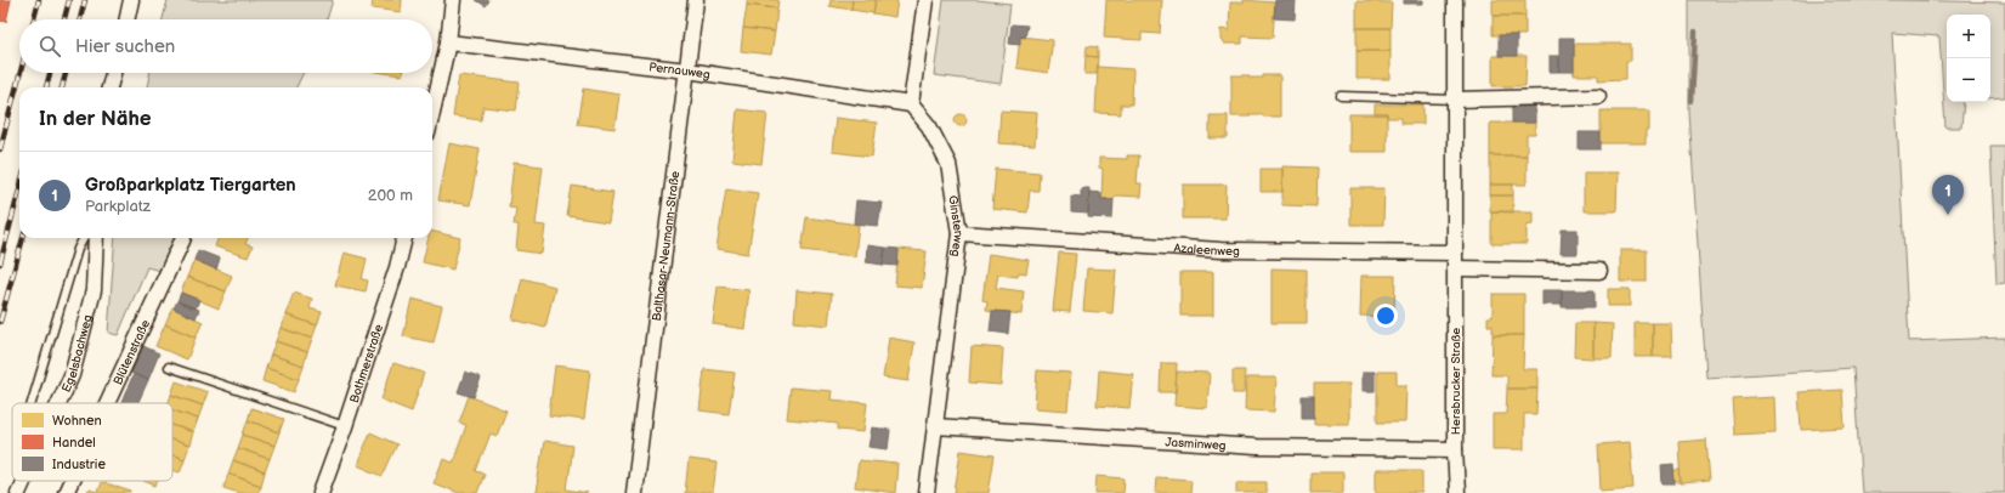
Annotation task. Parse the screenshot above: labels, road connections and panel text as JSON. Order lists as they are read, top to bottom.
{
  "streets": {
    "street": [
      "Pernauweg",
      "Ginsterweg",
      "Balthasar-Neumann-Straße",
      "Azaleenweg",
      "Blütenstraße",
      "Egelsbachweg",
      "Bothmerstraße",
      "Hersbrucker Straße",
      "Jasminweg"
    ]
  },
  "crossings": [
    ["Pernauweg", "Ginsterweg"],
    ["Pernauweg", "Balthasar-Neumann-Straße"],
    ["Ginsterweg", "Azaleenweg"],
    ["Ginsterweg", "Jasminweg"],
    ["Azaleenweg", "Hersbrucker Straße"],
    ["Hersbrucker Straße", "Jasminweg"]
  ],
  "legend": ["Wohnen", "Handel", "Industrie"],
  "page": {
    "map_buttons": ["+", "−"],
    "search": "Hier suchen",
    "heading": "In der Nähe",
    "list": [
      {
        "mark": "1",
        "name": "Großparkplatz Tiergarten",
        "note": "Parkplatz",
        "value": "200 m"
      }
    ],
    "pins": "1"
  }
}
